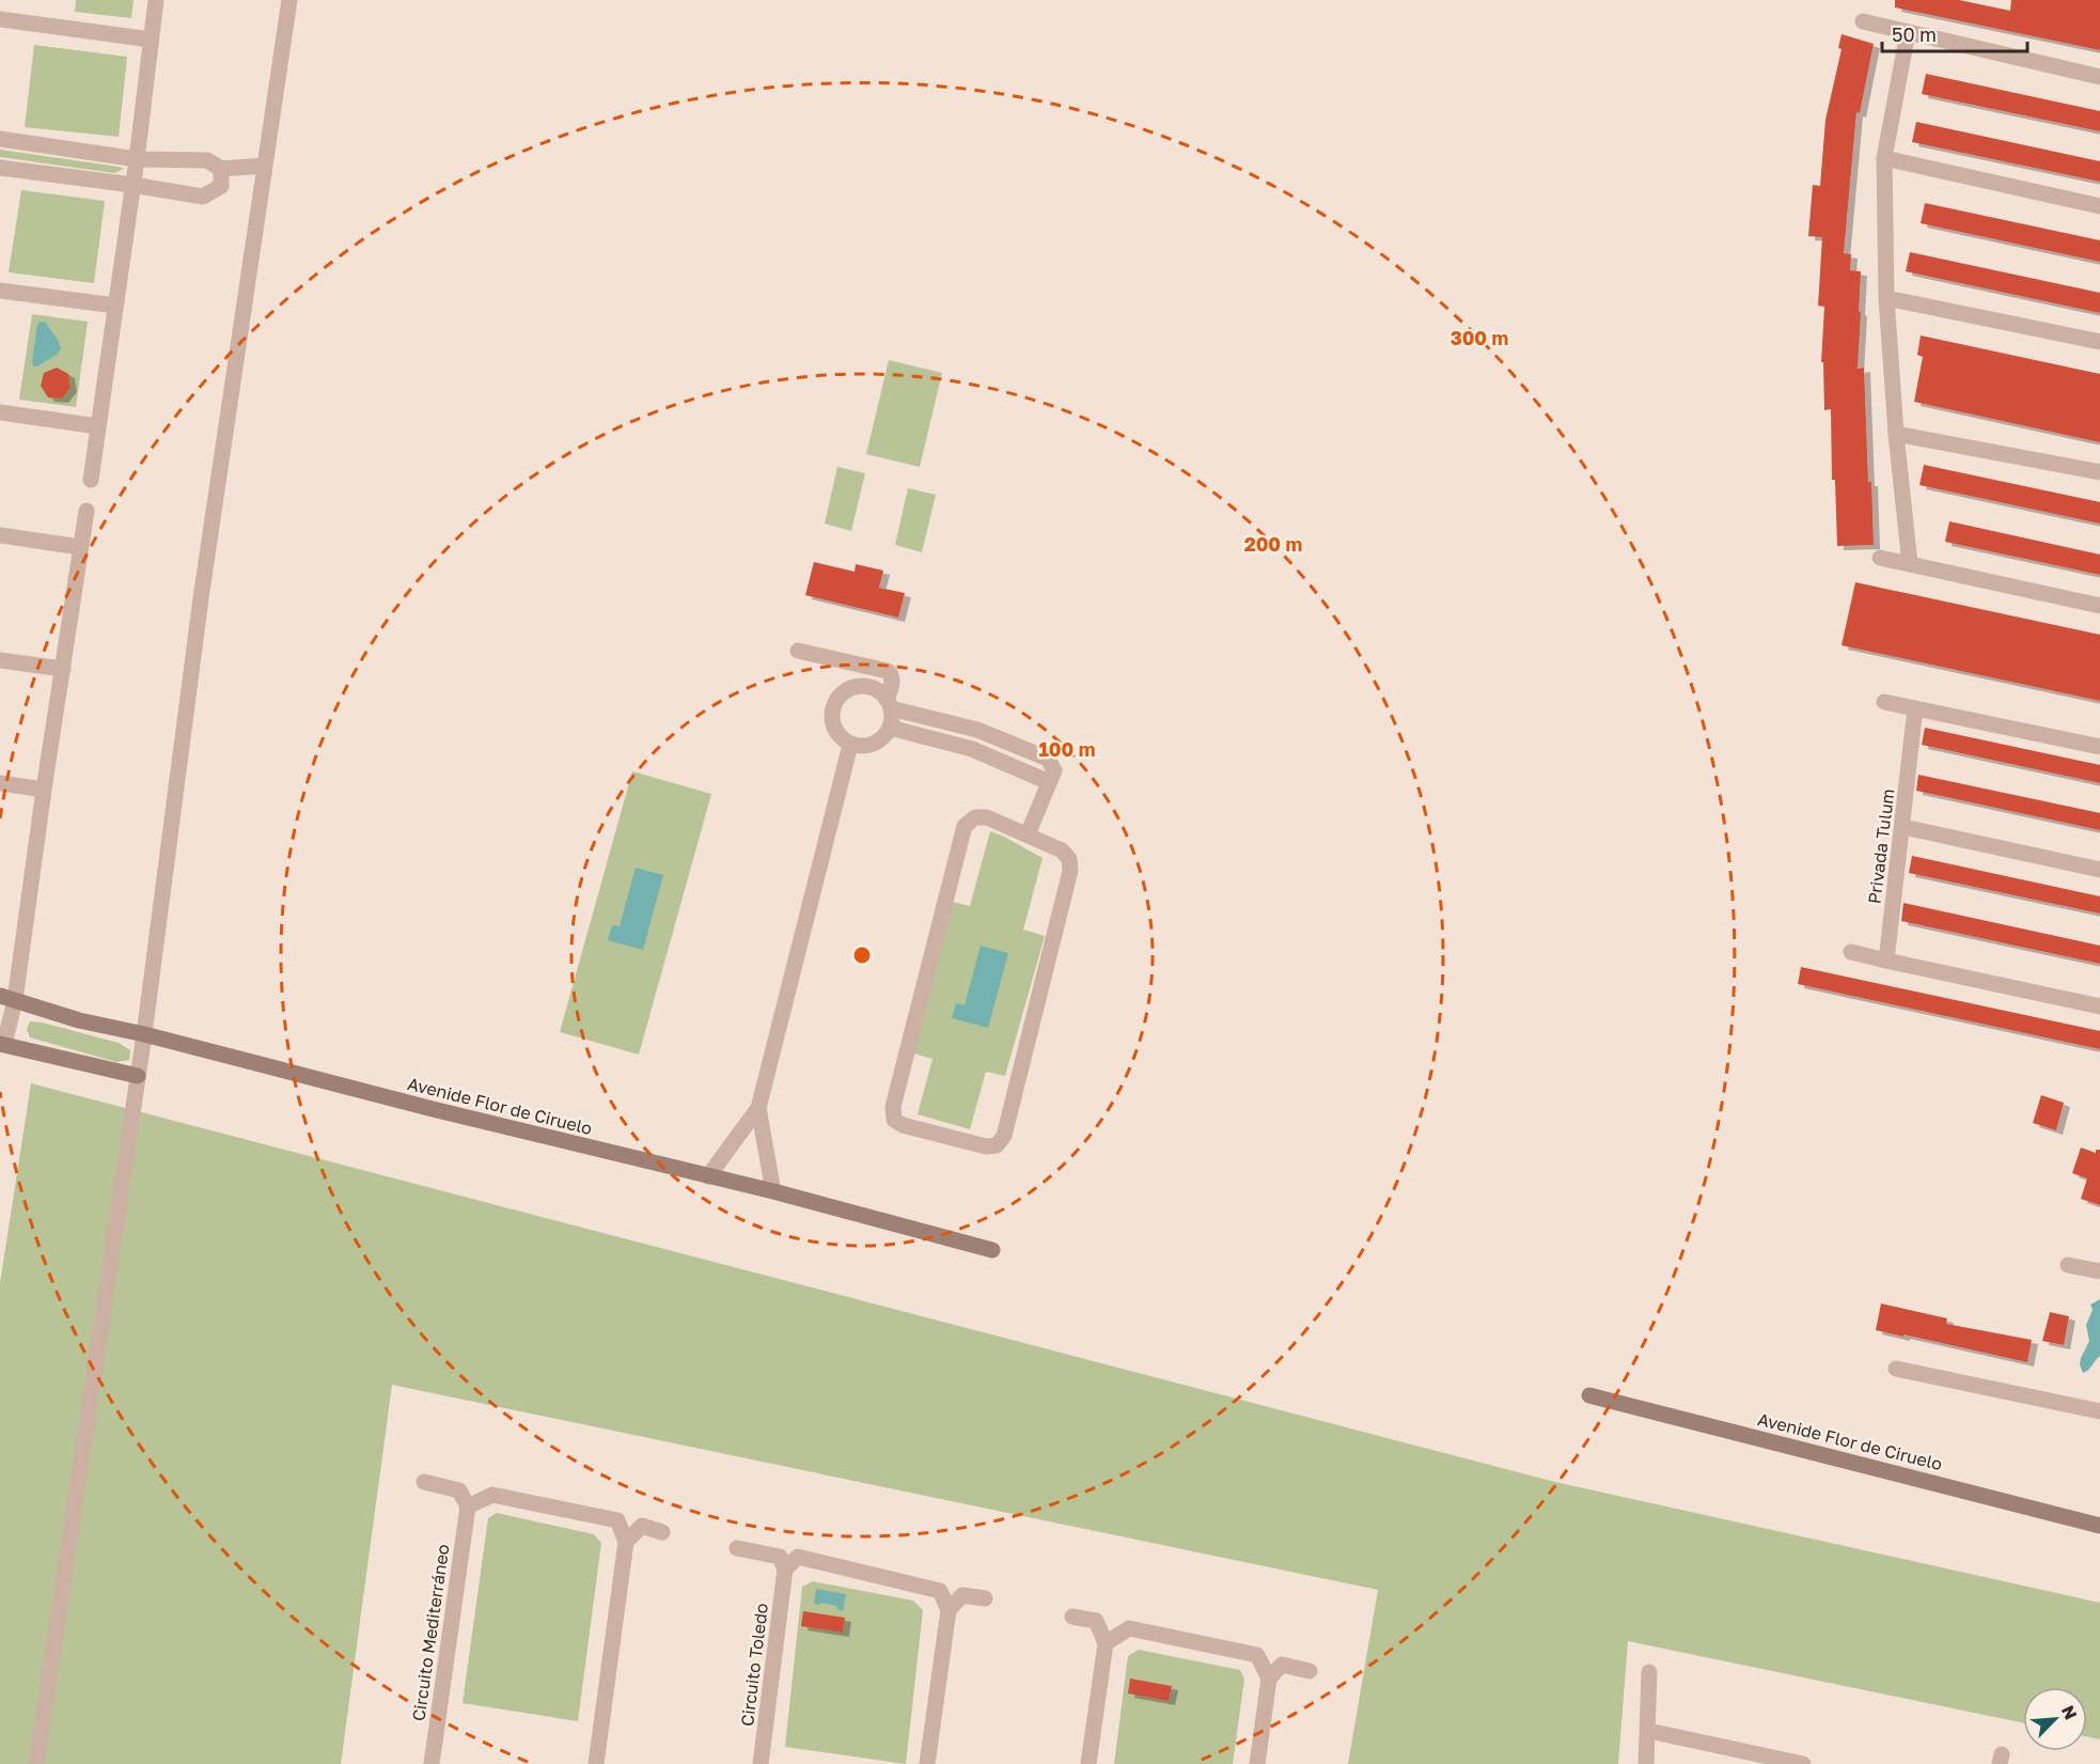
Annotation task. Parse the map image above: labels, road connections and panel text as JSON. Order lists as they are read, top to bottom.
{
  "streets": {
    "main road": ["Avenide Flor de Ciruelo"],
    "street": ["Privada Tulum", "Circuito Mediterráneo", "Circuito Toledo"]
  },
  "scale_bar": "50 m",
  "north": "top right",
  "rings": ["300 m", "200 m", "100 m"]
}
